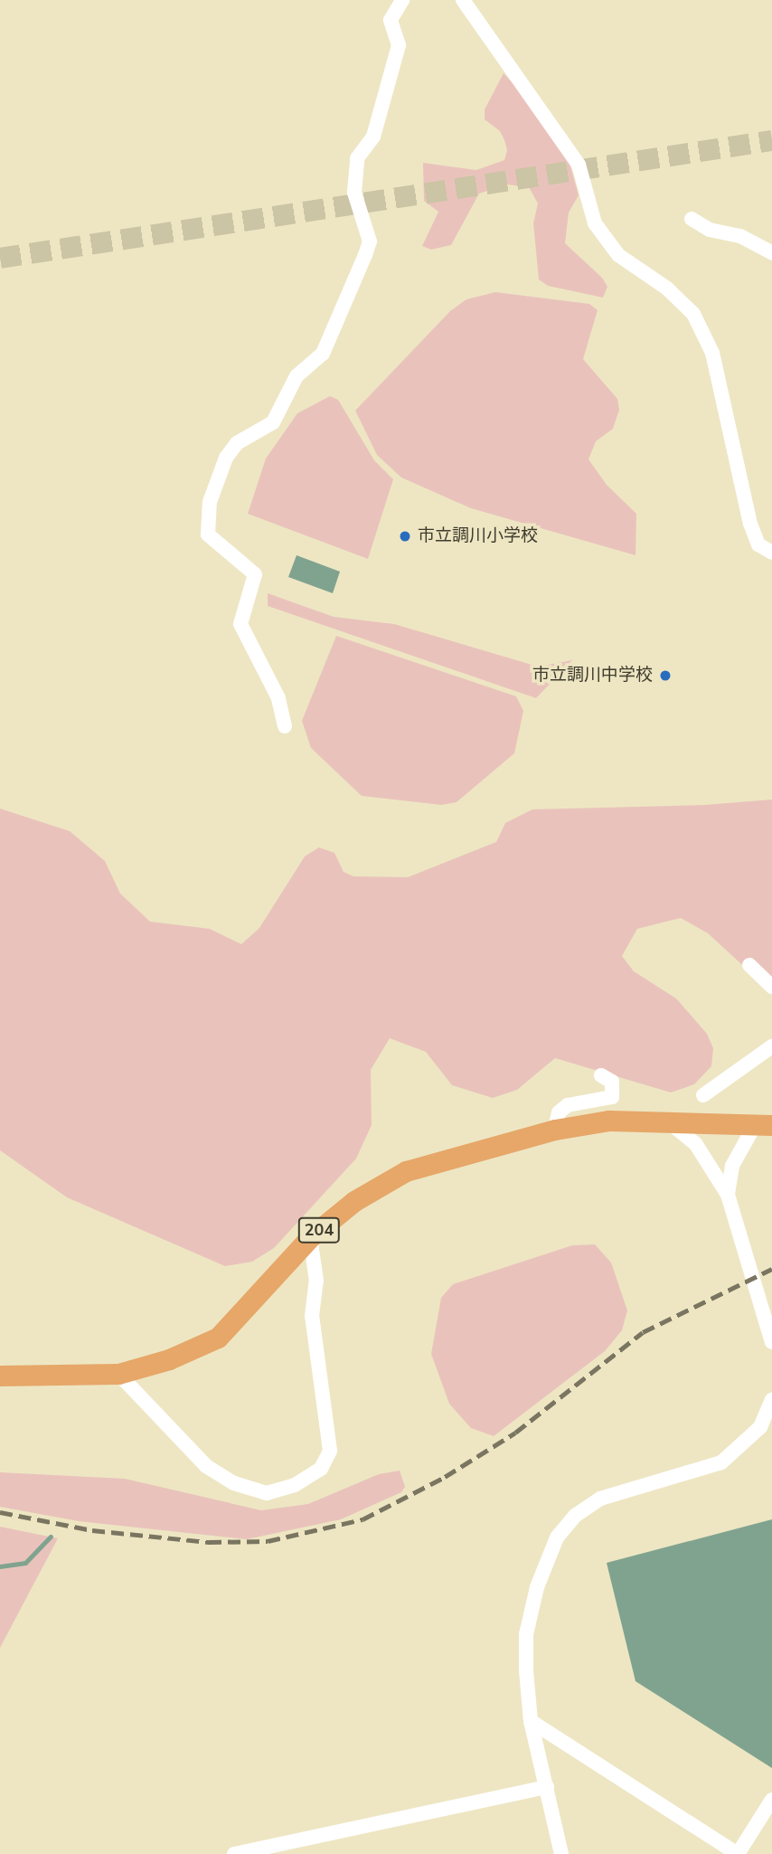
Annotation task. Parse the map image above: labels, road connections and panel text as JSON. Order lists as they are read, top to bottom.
{
  "streets": {
    "highway": ["204"]
  },
  "places": ["市立調川小学校", "市立調川中学校"]
}
